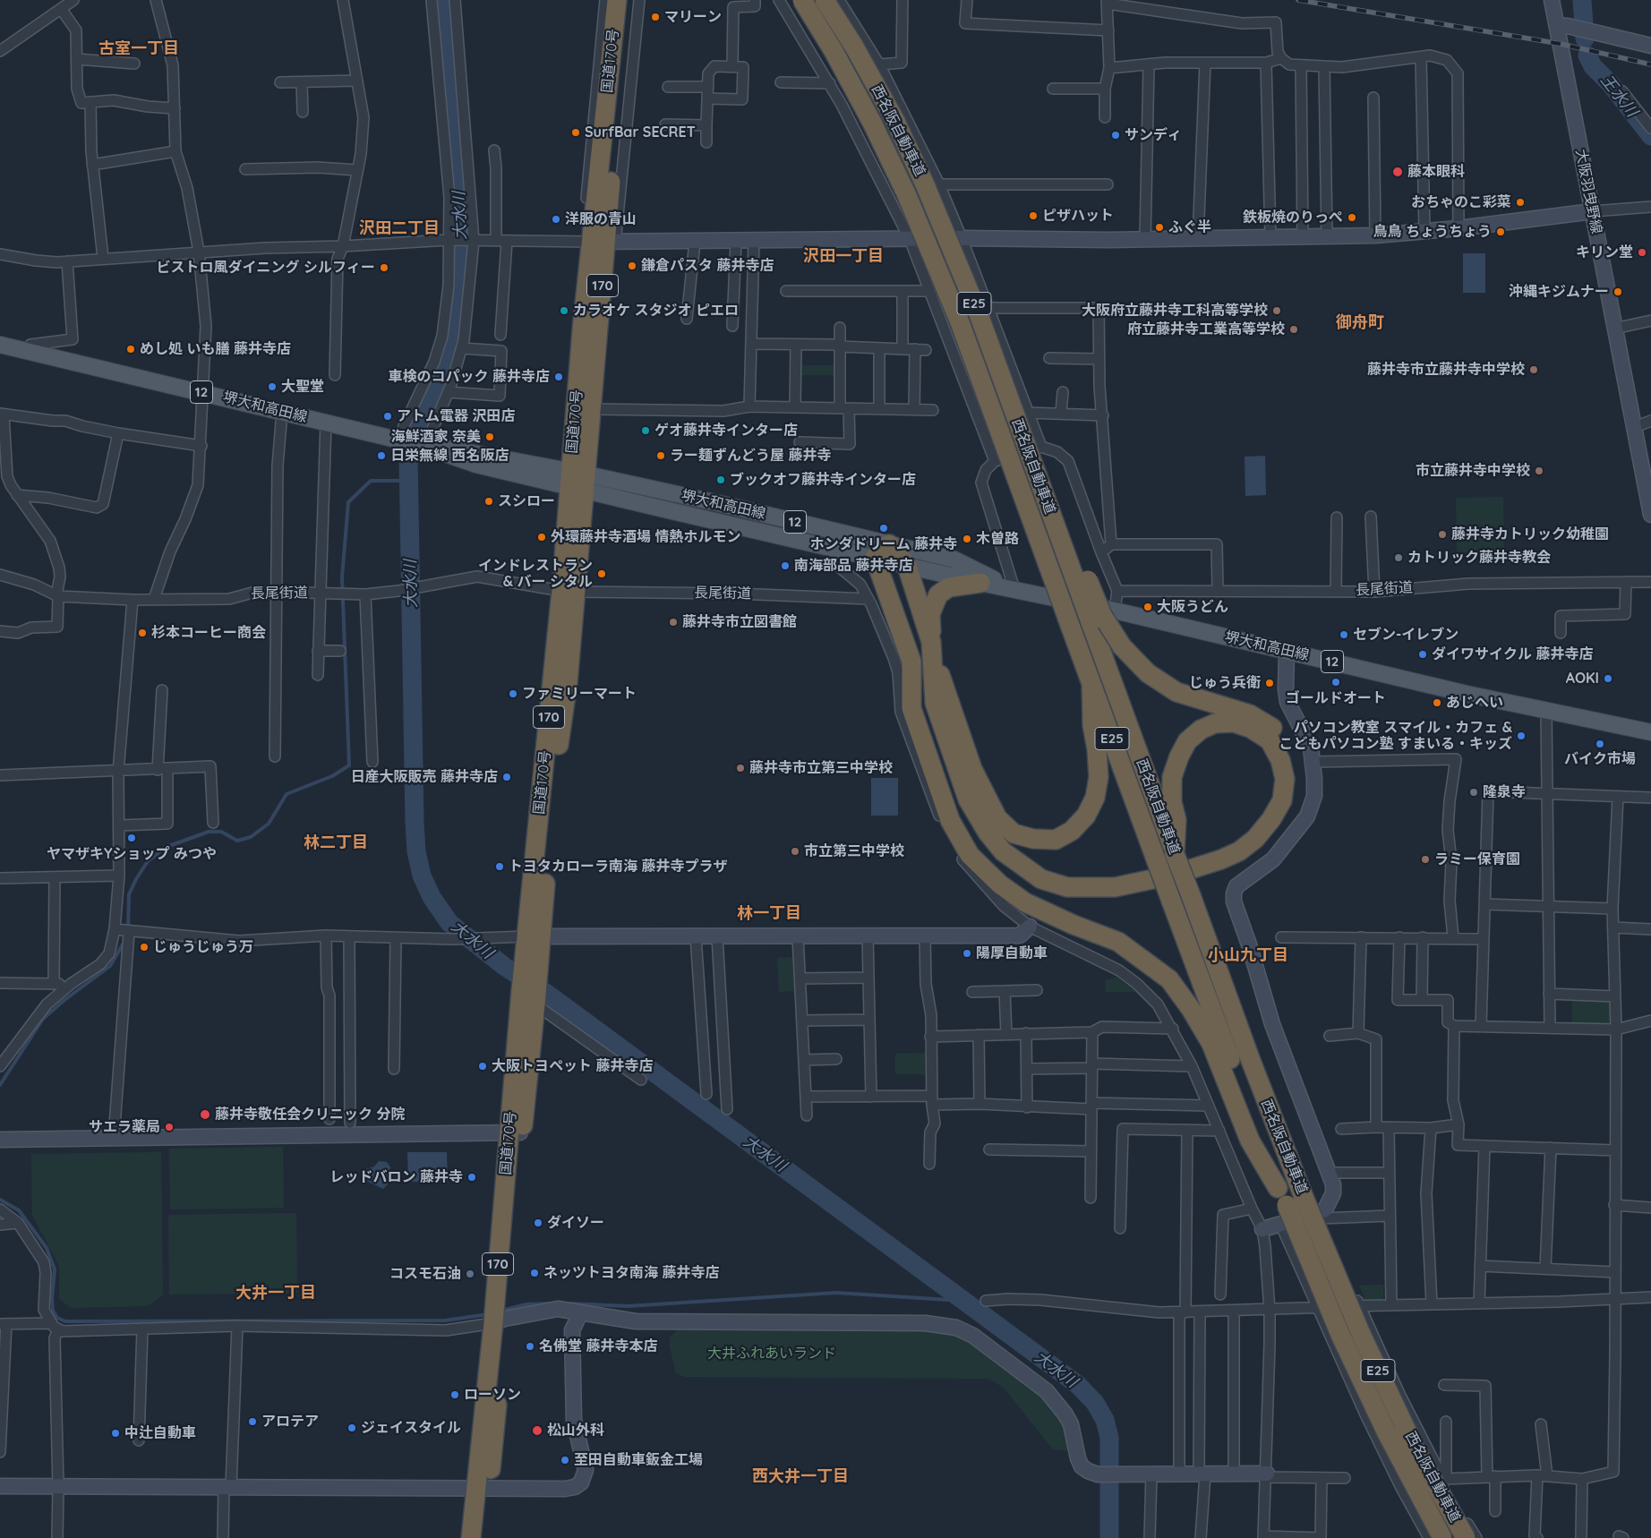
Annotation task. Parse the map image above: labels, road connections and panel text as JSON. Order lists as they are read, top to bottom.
{
  "streets": {
    "highway": [
      "国道170号",
      "西名阪自動車道",
      "170",
      "E25"
    ],
    "main road": ["12", "堺大和高田線"],
    "street": ["大阪羽曳野線", "長尾街道"]
  },
  "crossings": [
    ["国道170号", "堺大和高田線"],
    ["国道170号", "長尾街道"]
  ],
  "districts": [
    "古室一丁目",
    "沢田二丁目",
    "沢田一丁目",
    "御舟町",
    "林二丁目",
    "林一丁目",
    "小山九丁目",
    "大井一丁目",
    "西大井一丁目"
  ],
  "water": ["王水川", "大水川"],
  "parks": ["大井ふれあいランド"],
  "places": [
    "マリーン",
    "SurfBar SECRET",
    "サンディ",
    "藤本眼科",
    "おちゃのこ彩菜",
    "ピザハット",
    "鉄板焼のりっぺ",
    "洋服の青山",
    "ふぐ半",
    "鳥鳥 ちょうちょう",
    "キリン堂",
    "鎌倉パスタ 藤井寺店",
    "ビストロ風ダイニング シルフィー",
    "沖縄キジムナー",
    "カラオケ スタジオ ピエロ",
    "大阪府立藤井寺工科高等学校",
    "府立藤井寺工業高等学校",
    "めし処 いも膳 藤井寺店",
    "藤井寺市立藤井寺中学校",
    "車検のコパック 藤井寺店",
    "大聖堂",
    "アトム電器 沢田店",
    "ゲオ藤井寺インター店",
    "海鮮酒家 奈美",
    "日栄無線 西名阪店",
    "ラー麺ずんどう屋 藤井寺",
    "市立藤井寺中学校",
    "ブックオフ藤井寺インター店",
    "スシロー",
    "ホンダドリーム 藤井寺",
    "藤井寺カトリック幼稚園",
    "外環藤井寺酒場 情熱ホルモン",
    "木曽路",
    "カトリック藤井寺教会",
    "南海部品 藤井寺店",
    "インドレストラン & バー シタル",
    "大阪うどん",
    "藤井寺市立図書館",
    "杉本コーヒー商会",
    "セブン-イレブン",
    "ダイワサイクル 藤井寺店",
    "AOKI",
    "ゴールドオート",
    "じゅう兵衛",
    "ファミリーマート",
    "あじへい",
    "パソコン教室 スマイル・カフェ & こどもパソコン塾 すまいる・キッズ",
    "バイク市場",
    "藤井寺市立第三中学校",
    "日産大阪販売 藤井寺店",
    "隆泉寺",
    "ヤマザキYショップ みつや",
    "市立第三中学校",
    "ラミー保育園",
    "トヨタカローラ南海 藤井寺プラザ",
    "じゅうじゅう万",
    "陽厚自動車",
    "大阪トヨペット 藤井寺店",
    "藤井寺敬任会クリニック 分院",
    "サエラ薬局",
    "レッドバロン 藤井寺",
    "ダイソー",
    "ネッツトヨタ南海 藤井寺店",
    "コスモ石油",
    "名佛堂 藤井寺本店",
    "ローソン",
    "アロテア",
    "ジェイスタイル",
    "松山外科",
    "中辻自動車",
    "至田自動車鈑金工場"
  ]
}
